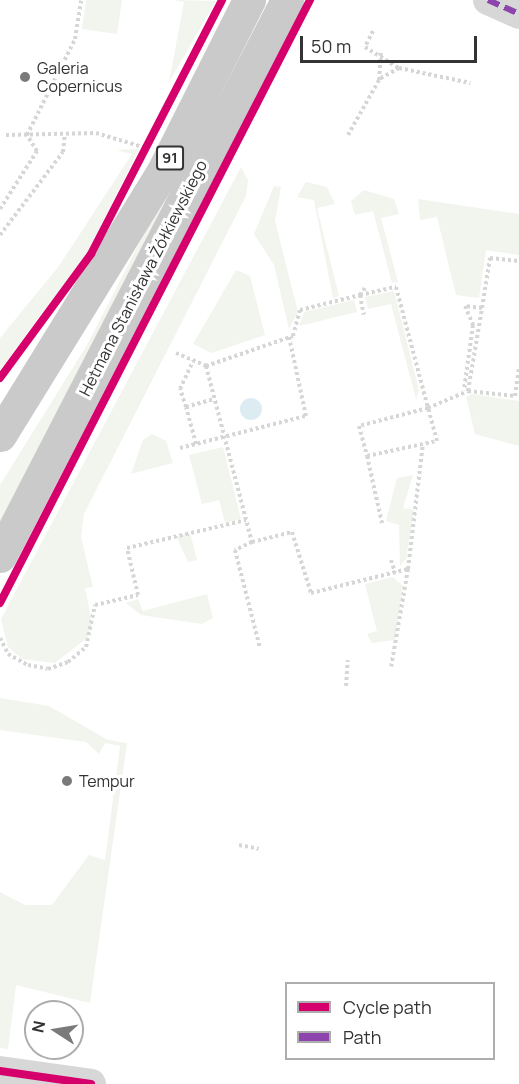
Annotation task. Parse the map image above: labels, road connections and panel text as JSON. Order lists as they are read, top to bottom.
{
  "streets": {
    "main road": ["91", "Hetmana Stanisława Żółkiewskiego"]
  },
  "places": ["Galeria Copernicus", "Tempur"],
  "legend": ["Cycle path", "Path"],
  "scale_bar": "50 m",
  "north": "left"
}
